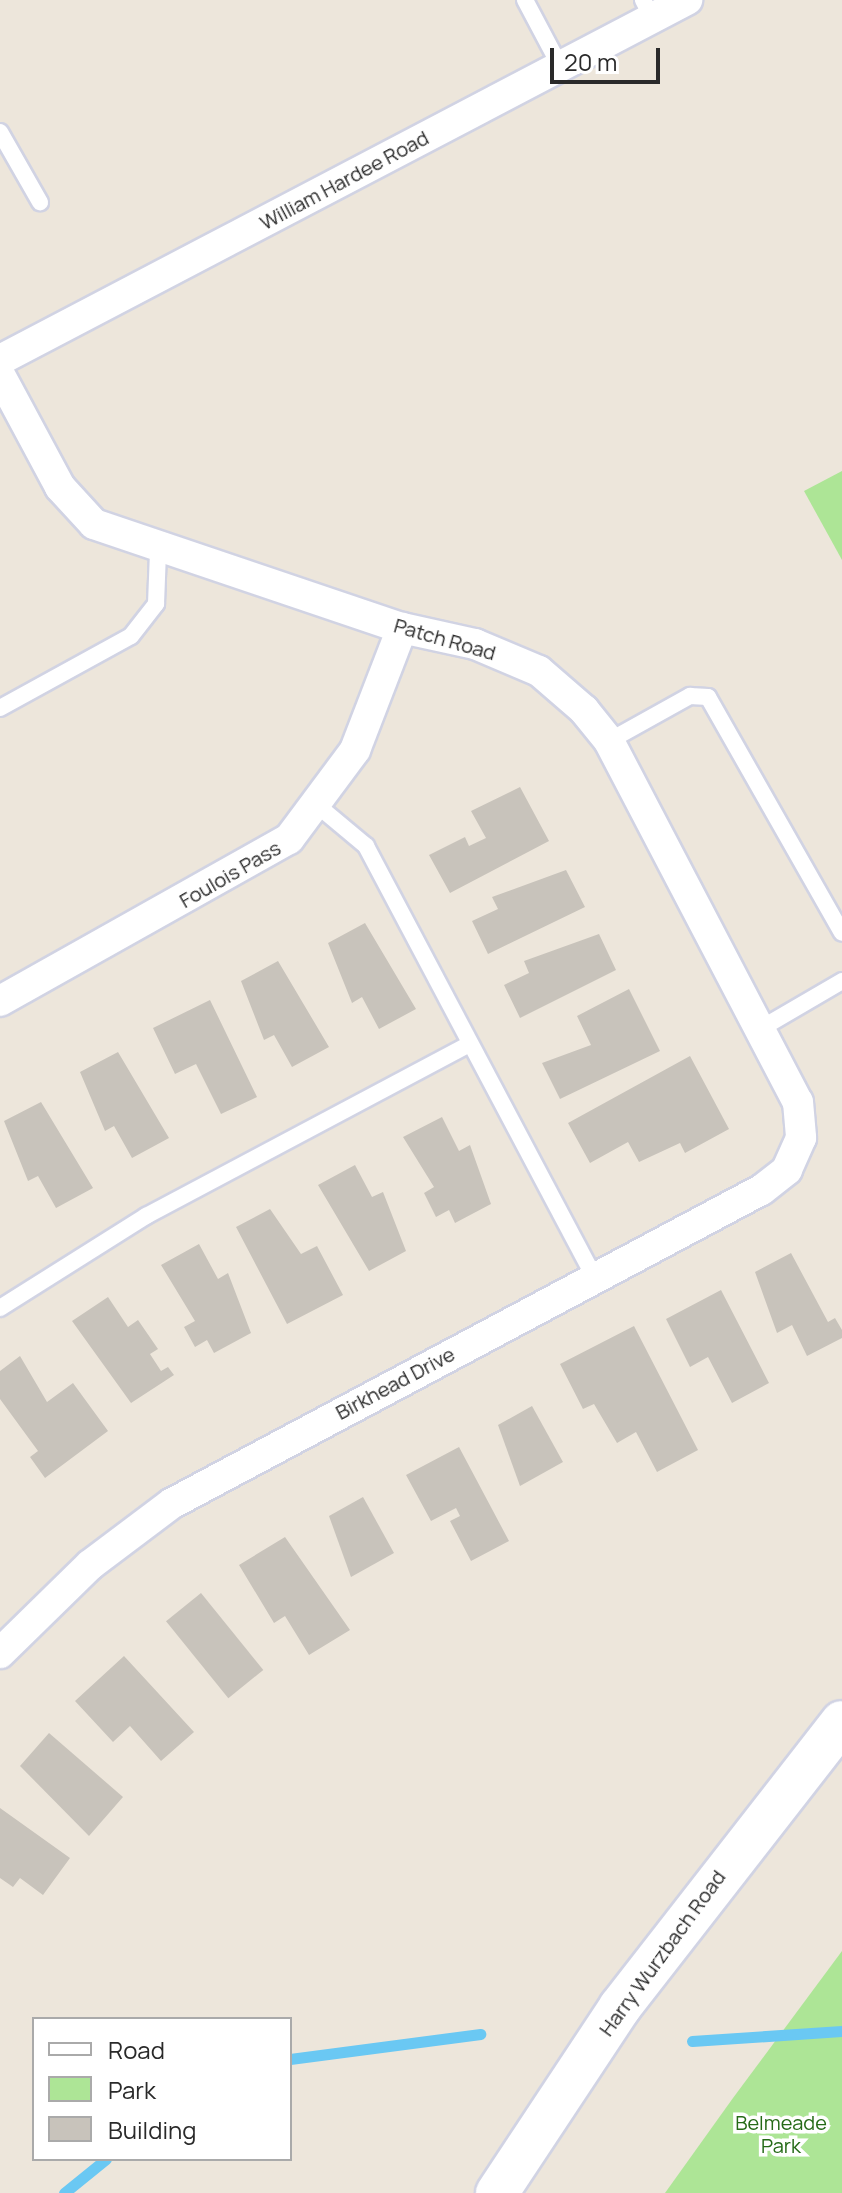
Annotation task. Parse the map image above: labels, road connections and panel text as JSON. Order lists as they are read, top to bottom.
{
  "streets": {
    "main road": ["Harry Wurzbach Road"],
    "street": [
      "William Hardee Road",
      "Patch Road",
      "Foulois Pass",
      "Birkhead Drive"
    ]
  },
  "crossings": [
    ["Patch Road", "Foulois Pass"],
    ["Patch Road", "Birkhead Drive"]
  ],
  "parks": ["Belmeade Park"],
  "legend": ["Road", "Park", "Building"],
  "scale_bar": "20 m"
}
